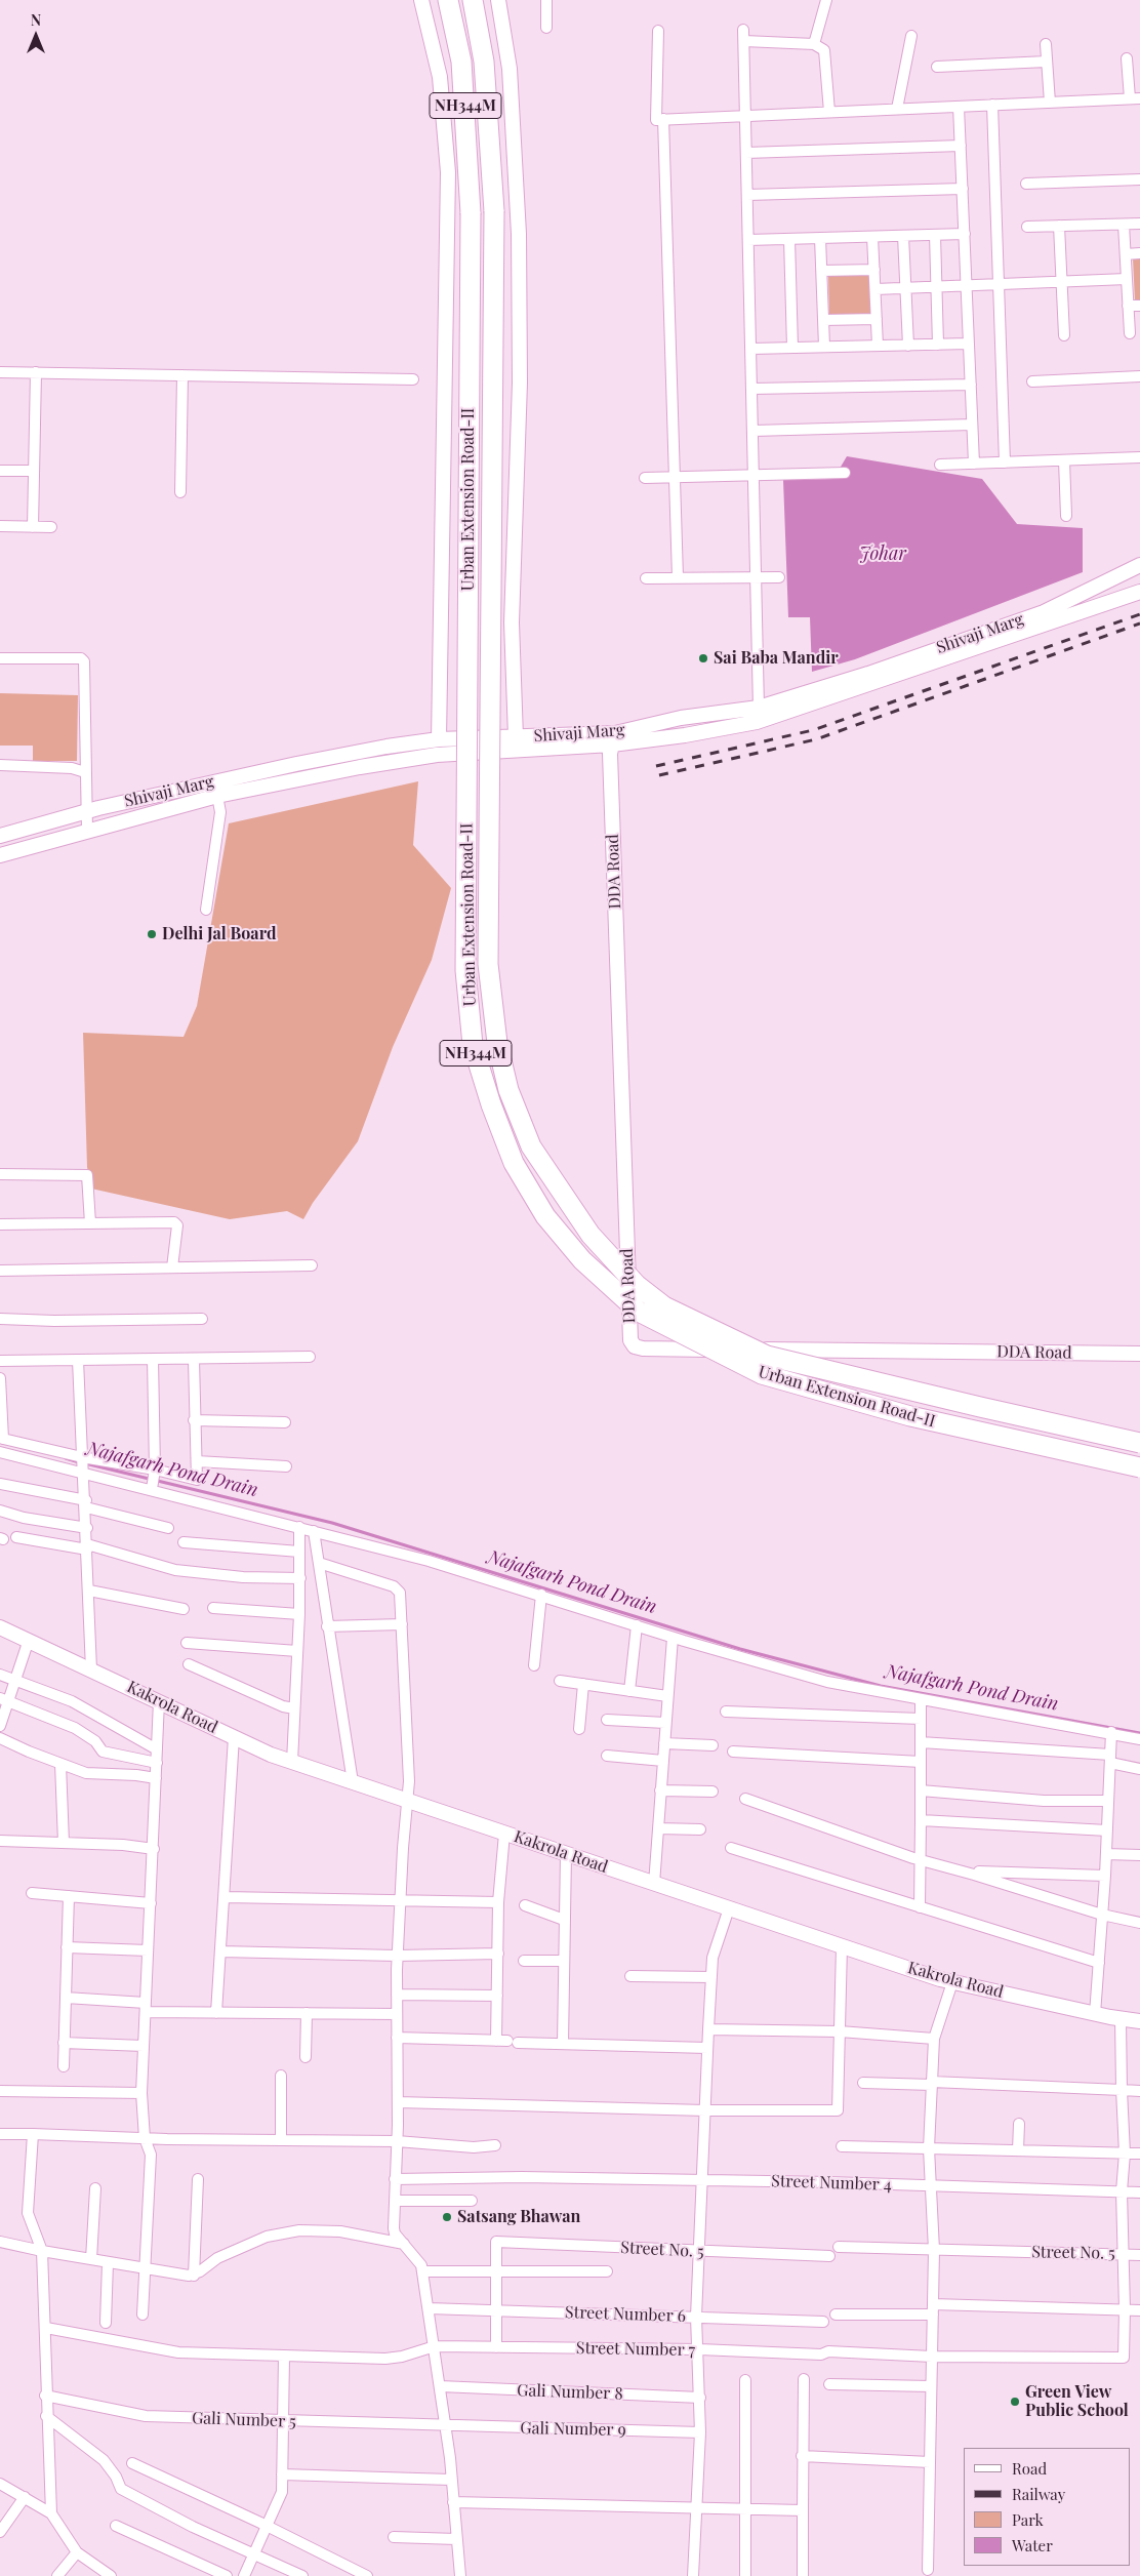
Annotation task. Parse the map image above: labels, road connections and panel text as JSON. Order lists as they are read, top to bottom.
{
  "streets": {
    "highway": ["NH344M", "Urban Extension Road-II"],
    "street": [
      "Shivaji Marg",
      "DDA Road",
      "Kakrola Road",
      "Street Number 4",
      "Street No. 5",
      "Street Number 6",
      "Street Number 7",
      "Gali Number 8",
      "Gali Number 5",
      "Gali Number 9"
    ]
  },
  "crossings": [
    ["Shivaji Marg", "DDA Road"],
    ["Gali Number 5", "Gali Number 9"]
  ],
  "water": ["Johar", "Najafgarh Pond Drain"],
  "places": [
    "Sai Baba Mandir",
    "Delhi Jal Board",
    "Satsang Bhawan",
    "Green View Public School"
  ],
  "legend": [
    "Road",
    "Railway",
    "Park",
    "Water"
  ],
  "north": "top"
}
